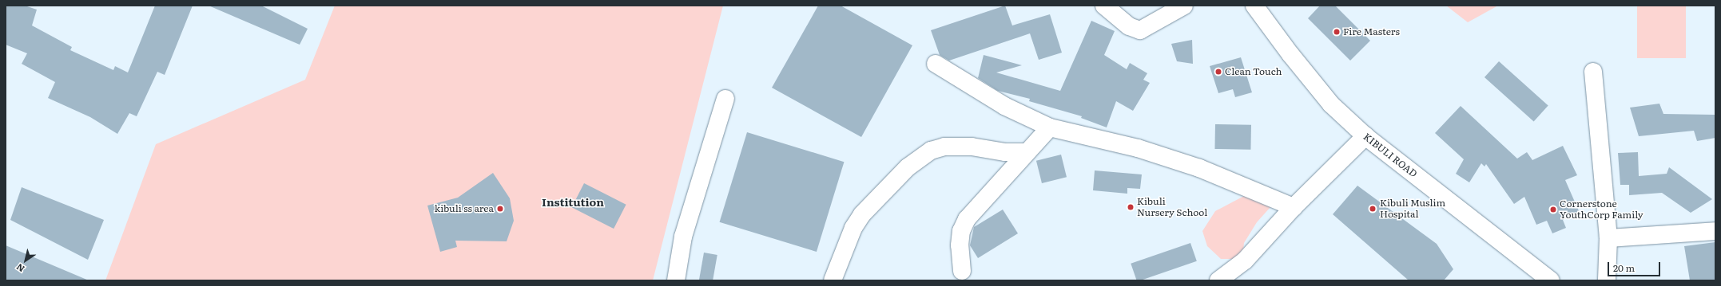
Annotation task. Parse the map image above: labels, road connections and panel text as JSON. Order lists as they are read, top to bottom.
{
  "streets": {
    "street": ["KIBULI ROAD"]
  },
  "districts": ["Institution"],
  "places": [
    "Fire Masters",
    "Clean Touch",
    "Kibuli Nursery School",
    "kibuli ss area",
    "Kibuli Muslim Hospital",
    "Cornerstone YouthCorp Family"
  ],
  "scale_bar": "20 m",
  "north": "bottom left"
}
